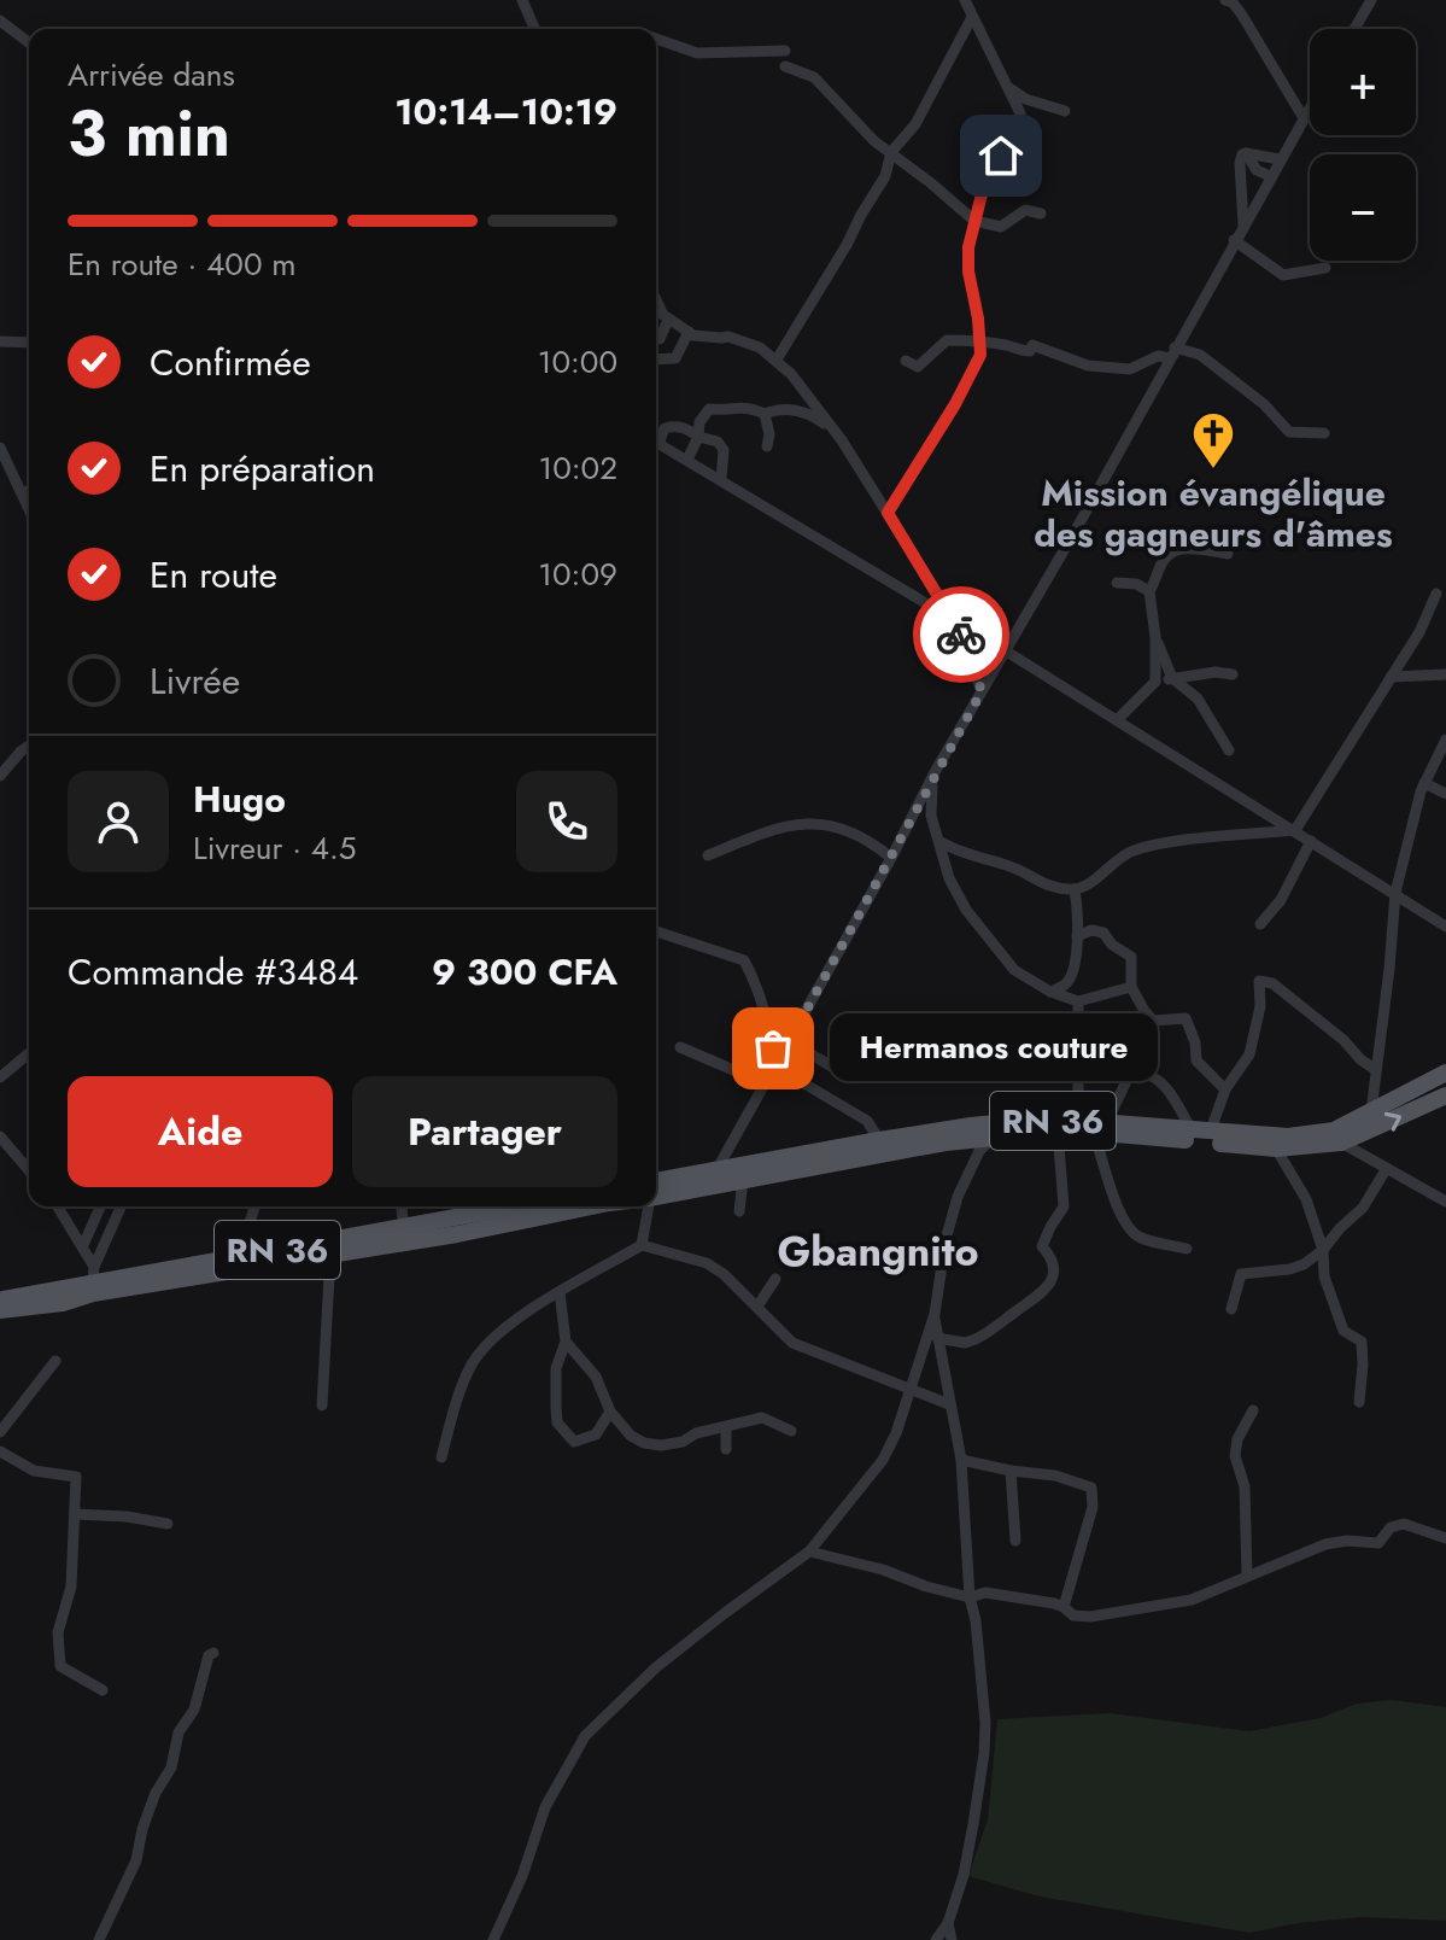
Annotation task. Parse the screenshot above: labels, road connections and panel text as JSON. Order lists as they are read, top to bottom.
{
  "streets": {
    "main road": ["RN 36"]
  },
  "districts": ["Gbangnito"],
  "places": {
    "church": ["Mission évangélique des gagneurs d'âmes"],
    "other": ["Hermanos couture"]
  },
  "page": {
    "map_buttons": ["+", "−"],
    "heading": ["3 min", "Arrivée dans", "10:14–10:19"],
    "panel": [
      "Hugo",
      "Livreur · 4.5",
      "Commande #3484",
      "9 300 CFA"
    ],
    "bar": "En route · 400 m",
    "list": [
      ["Confirmée", "10:00"],
      ["En préparation", "10:02"],
      ["En route", "10:09"],
      "Livrée"
    ],
    "bubble": "Hermanos couture",
    "buttons": ["Aide", "Partager"]
  }
}
